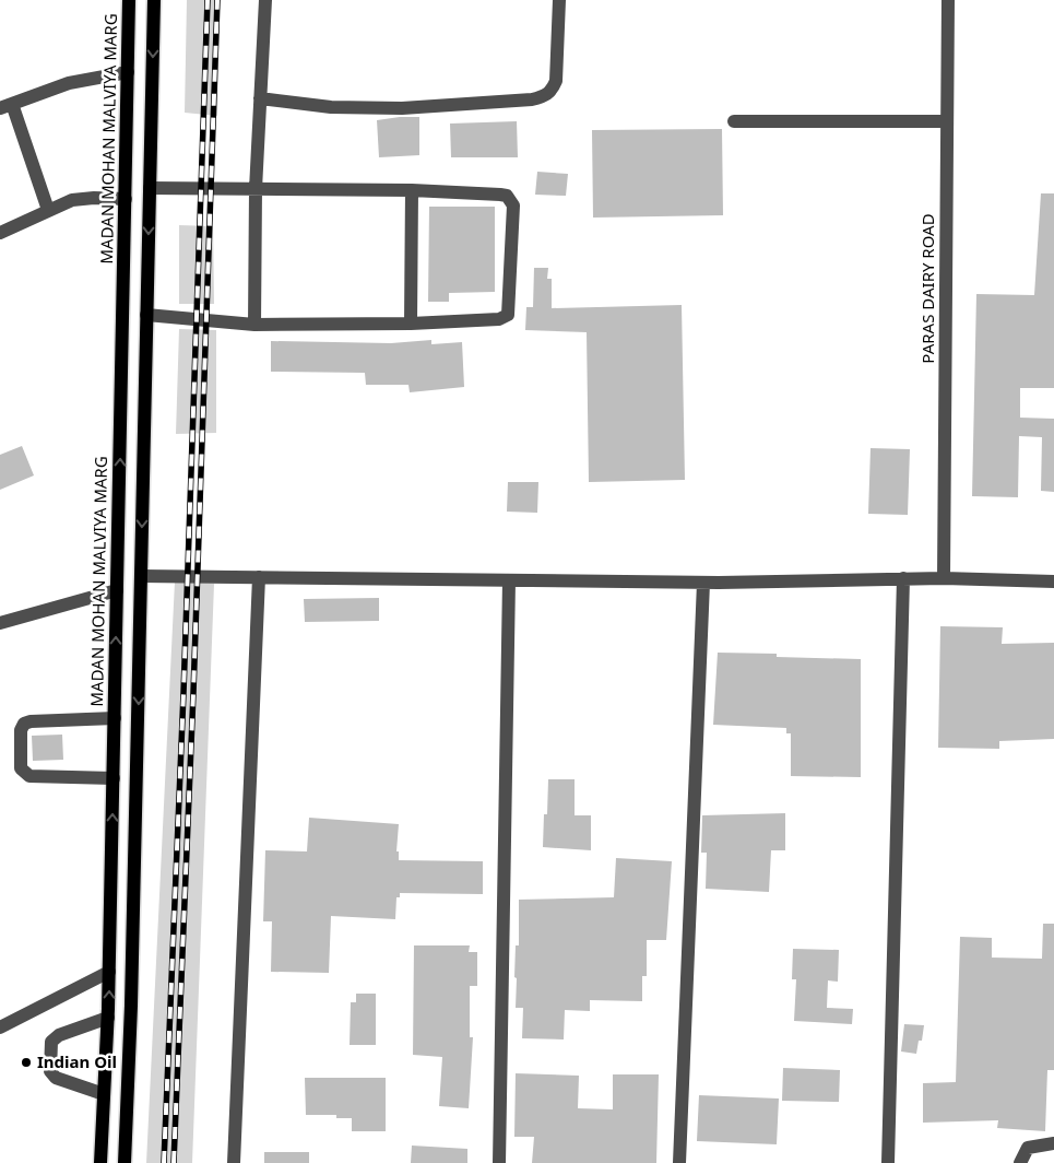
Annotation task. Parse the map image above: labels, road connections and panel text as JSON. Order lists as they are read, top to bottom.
{
  "streets": {
    "main road": ["MADAN MOHAN MALVIYA MARG"],
    "street": ["PARAS DAIRY ROAD"]
  },
  "places": ["Indian Oil"]
}
